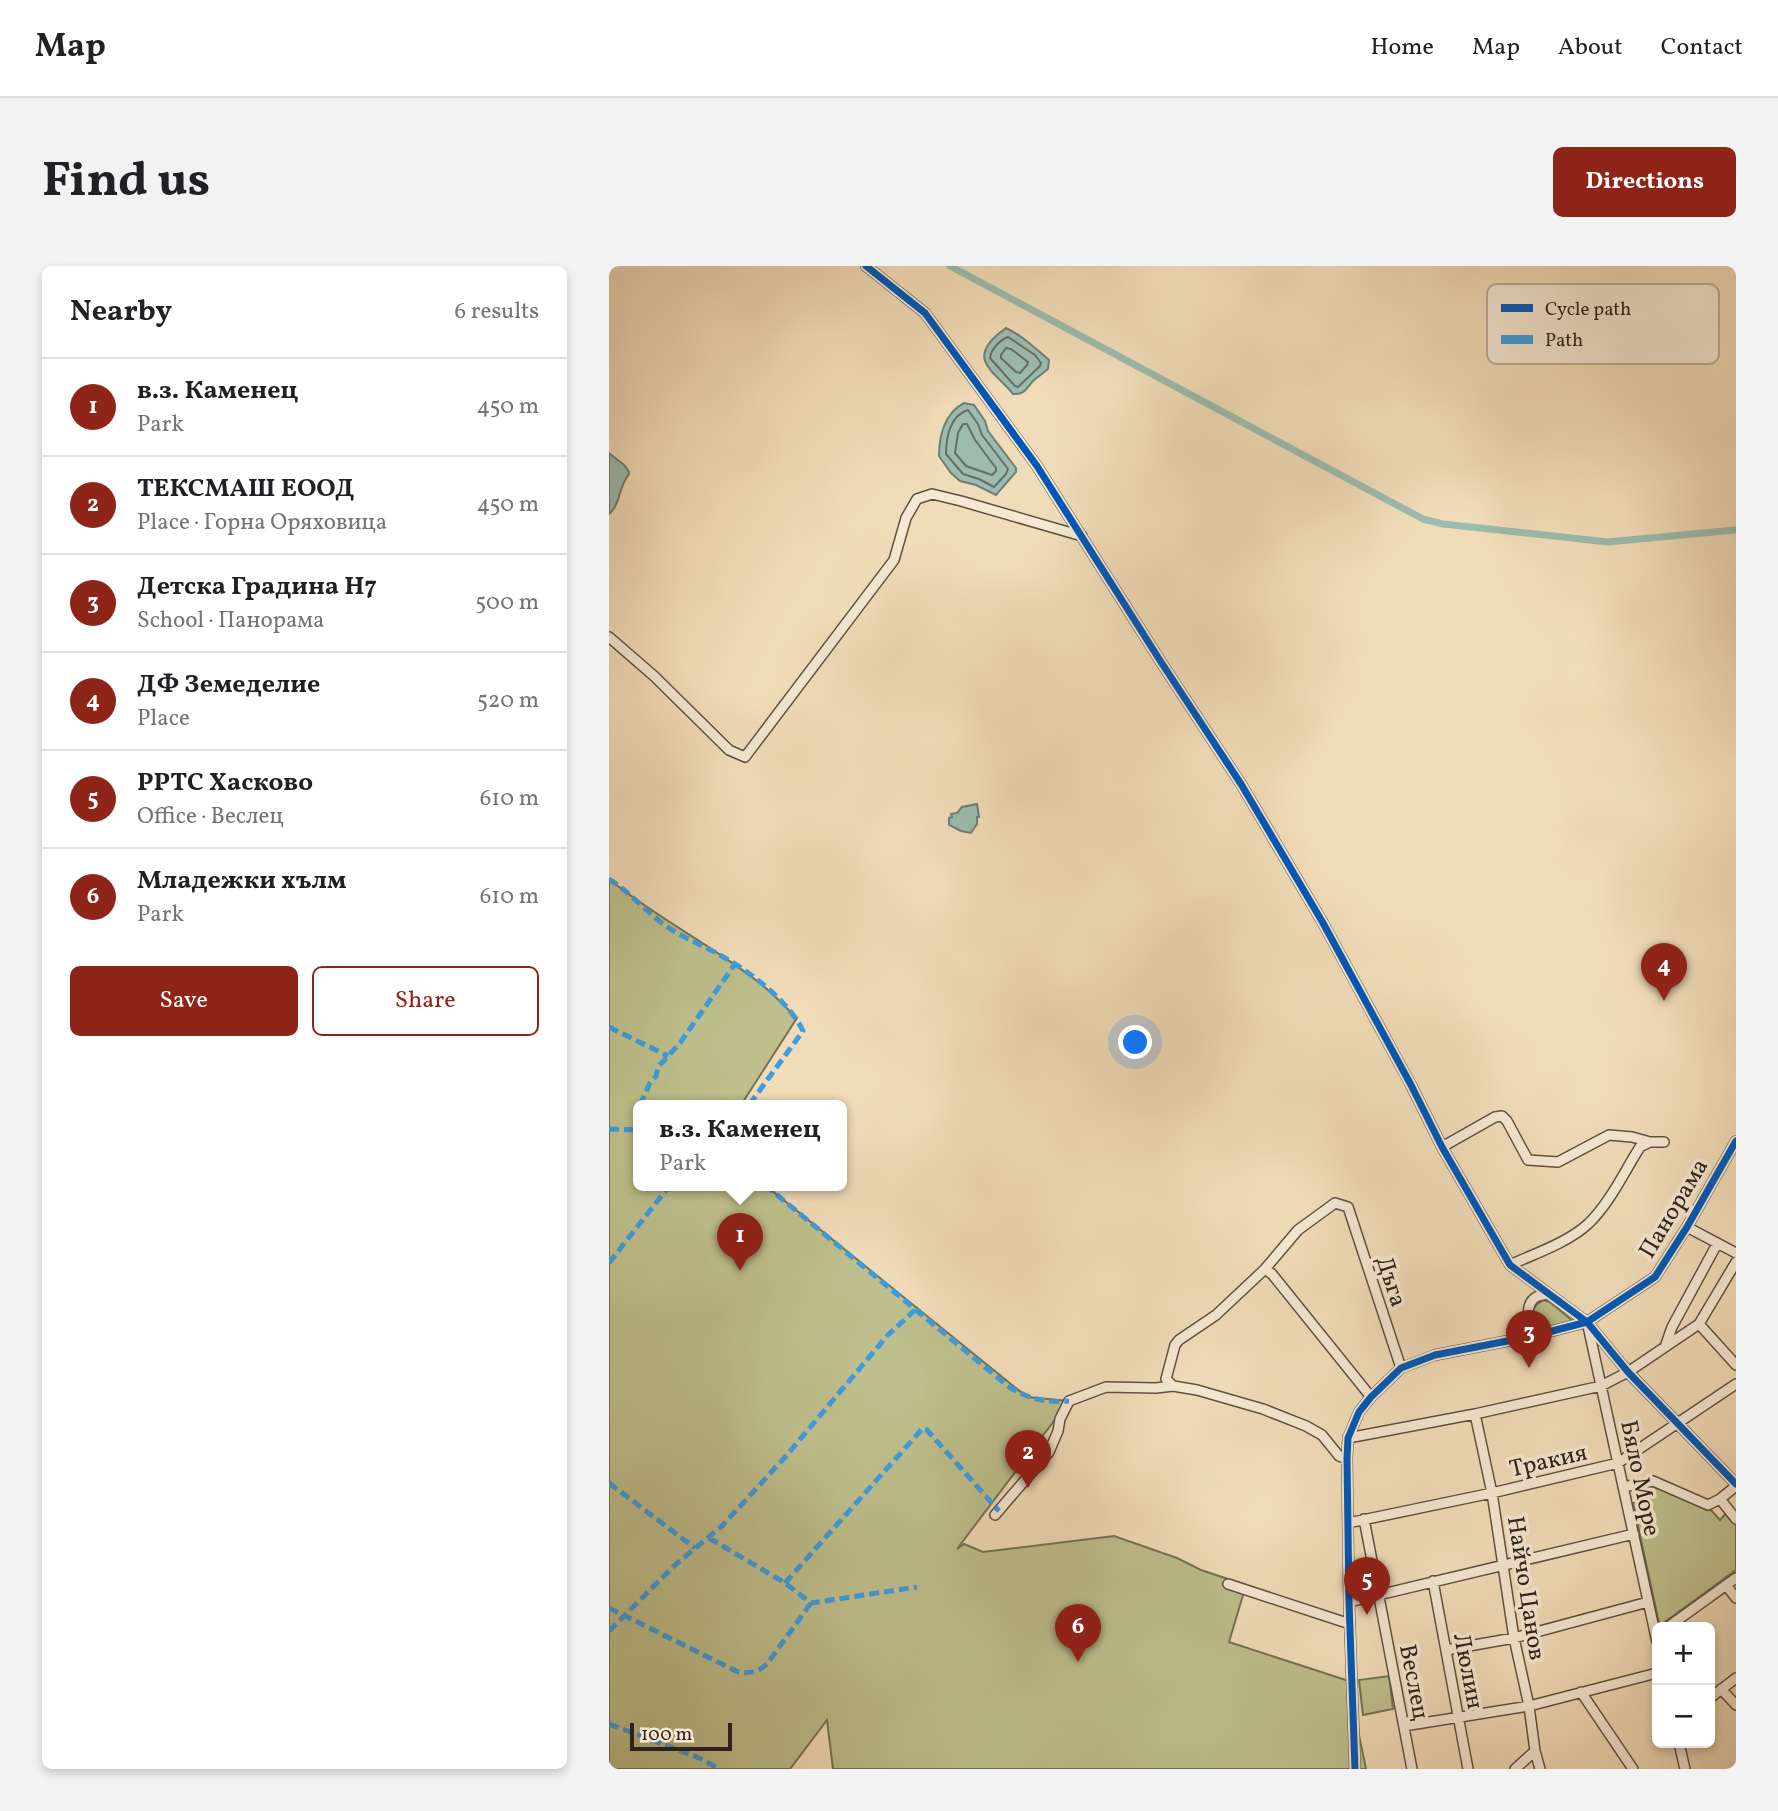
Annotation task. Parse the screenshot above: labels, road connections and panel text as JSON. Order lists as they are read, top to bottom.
{
  "streets": {
    "street": [
      "Панорама",
      "Дъга",
      "Тракия",
      "Бяло Море",
      "Найчо Цанов",
      "Люлин",
      "Веслец"
    ]
  },
  "crossings": [
    ["Панорама", "Дъга"],
    ["Панорама", "Тракия"],
    ["Панорама", "Бяло Море"],
    ["Тракия", "Бяло Море"],
    ["Тракия", "Найчо Цанов"],
    ["Тракия", "Веслец"]
  ],
  "legend": ["Cycle path", "Path"],
  "scale_bar": "100 m",
  "page": {
    "header": "Map",
    "nav": [
      "Home",
      "Map",
      "About",
      "Contact"
    ],
    "buttons": [
      "Directions",
      ["Save", "Share"]
    ],
    "title": "Find us",
    "heading": ["Nearby", "6 results"],
    "list": [
      {
        "mark": "1",
        "name": "в.з. Каменец",
        "note": "Park",
        "value": "450 m"
      },
      {
        "mark": "2",
        "name": "ТЕКСМАШ ЕООД",
        "note": "Place · Горна Оряховица",
        "value": "450 m"
      },
      {
        "mark": "3",
        "name": "Детска Градина Н7",
        "note": "School · Панорама",
        "value": "500 m"
      },
      {
        "mark": "4",
        "name": "ДФ Земеделие",
        "note": "Place",
        "value": "520 m"
      },
      {
        "mark": "5",
        "name": "РРТС Хасково",
        "note": "Office · Веслец",
        "value": "610 m"
      },
      {
        "mark": "6",
        "name": "Младежки хълм",
        "note": "Park",
        "value": "610 m"
      }
    ],
    "pins": [
      "4",
      "1",
      "3",
      "2",
      "5",
      "6"
    ],
    "popup": ["в.з. Каменец", "Park"],
    "map_buttons": ["+", "−"],
    "scale": "100 m"
  }
}
